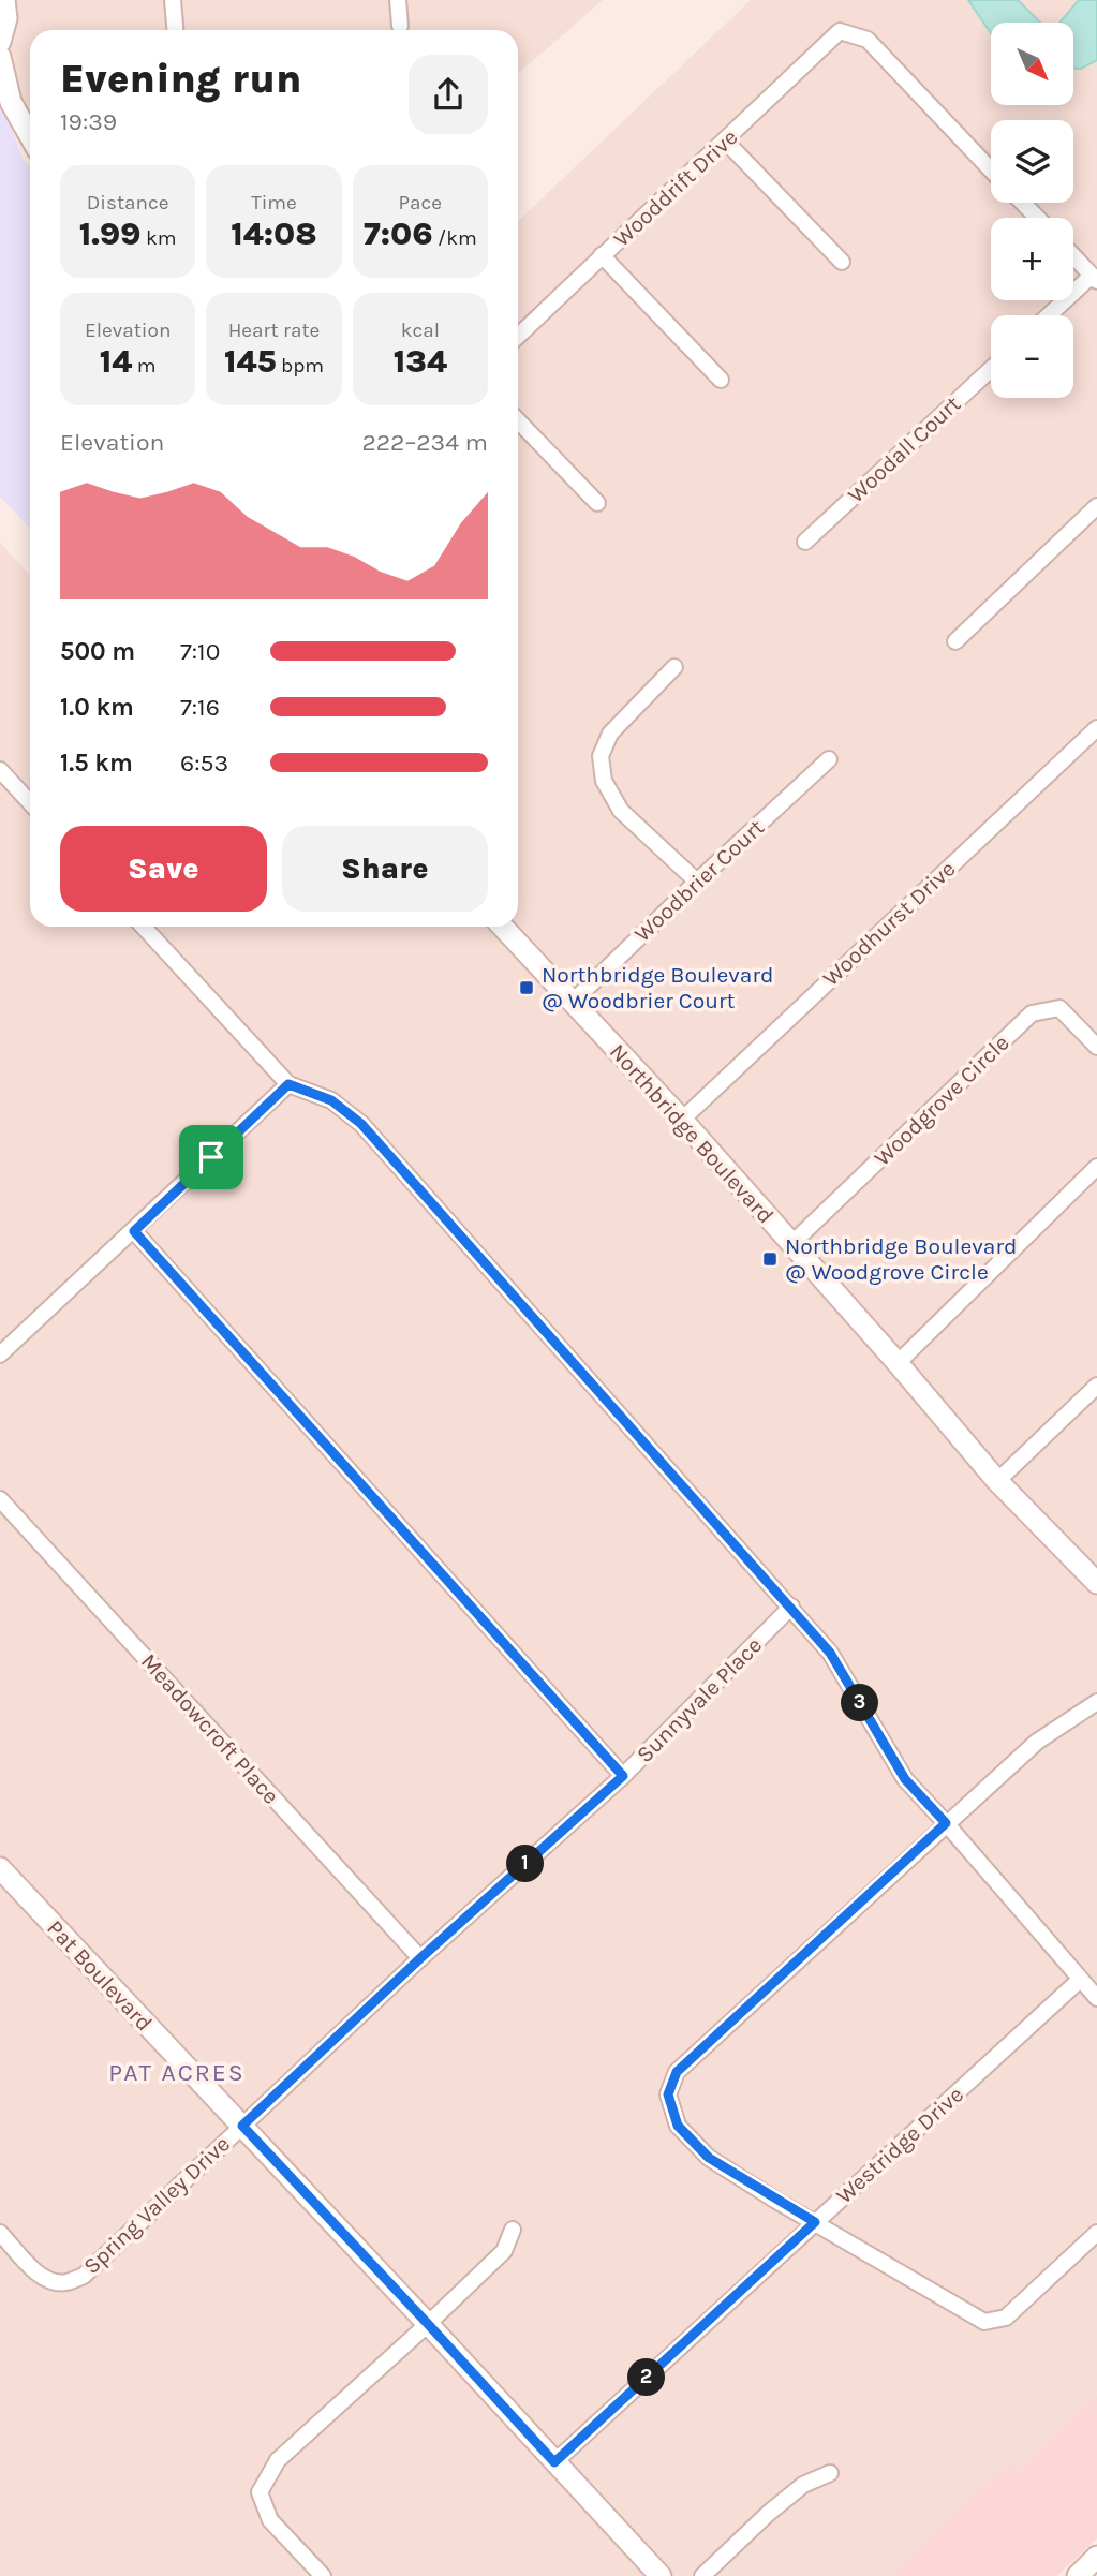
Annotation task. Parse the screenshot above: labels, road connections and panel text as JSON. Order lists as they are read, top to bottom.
{
  "streets": {
    "street": [
      "Wooddrift Drive",
      "Woodall Court",
      "Woodbrier Court",
      "Woodhurst Drive",
      "Woodgrove Circle",
      "Northbridge Boulevard",
      "Sunnyvale Place",
      "Meadowcroft Place",
      "Pat Boulevard",
      "Westridge Drive",
      "Spring Valley Drive"
    ]
  },
  "crossings": [
    ["Woodbrier Court", "Northbridge Boulevard"],
    ["Woodhurst Drive", "Northbridge Boulevard"],
    ["Woodgrove Circle", "Northbridge Boulevard"],
    ["Sunnyvale Place", "Meadowcroft Place"],
    ["Sunnyvale Place", "Pat Boulevard"],
    ["Sunnyvale Place", "Spring Valley Drive"],
    ["Pat Boulevard", "Westridge Drive"],
    ["Pat Boulevard", "Spring Valley Drive"]
  ],
  "districts": ["PAT ACRES"],
  "places": {
    "transit": ["Northbridge Boulevard @ Woodbrier Court", "Northbridge Boulevard @ Woodgrove Circle"]
  },
  "north": "bottom right",
  "page": {
    "map_buttons": ["+", "−"],
    "heading": ["Evening run", "19:39"],
    "stats": [
      ["Distance", "1.99 km"],
      ["Time", "14:08"],
      ["Pace", "7:06 /km"],
      ["Elevation", "14 m"],
      ["Heart rate", "145 bpm"],
      ["kcal", "134"]
    ],
    "chart": ["Elevation", "222–234 m"],
    "list": [
      {
        "name": "500 m",
        "note": "7:10"
      },
      {
        "name": "1.0 km",
        "note": "7:16"
      },
      {
        "name": "1.5 km",
        "note": "6:53"
      }
    ],
    "buttons": ["Save", "Share"],
    "pins": ["3", "1", "2"]
  }
}
